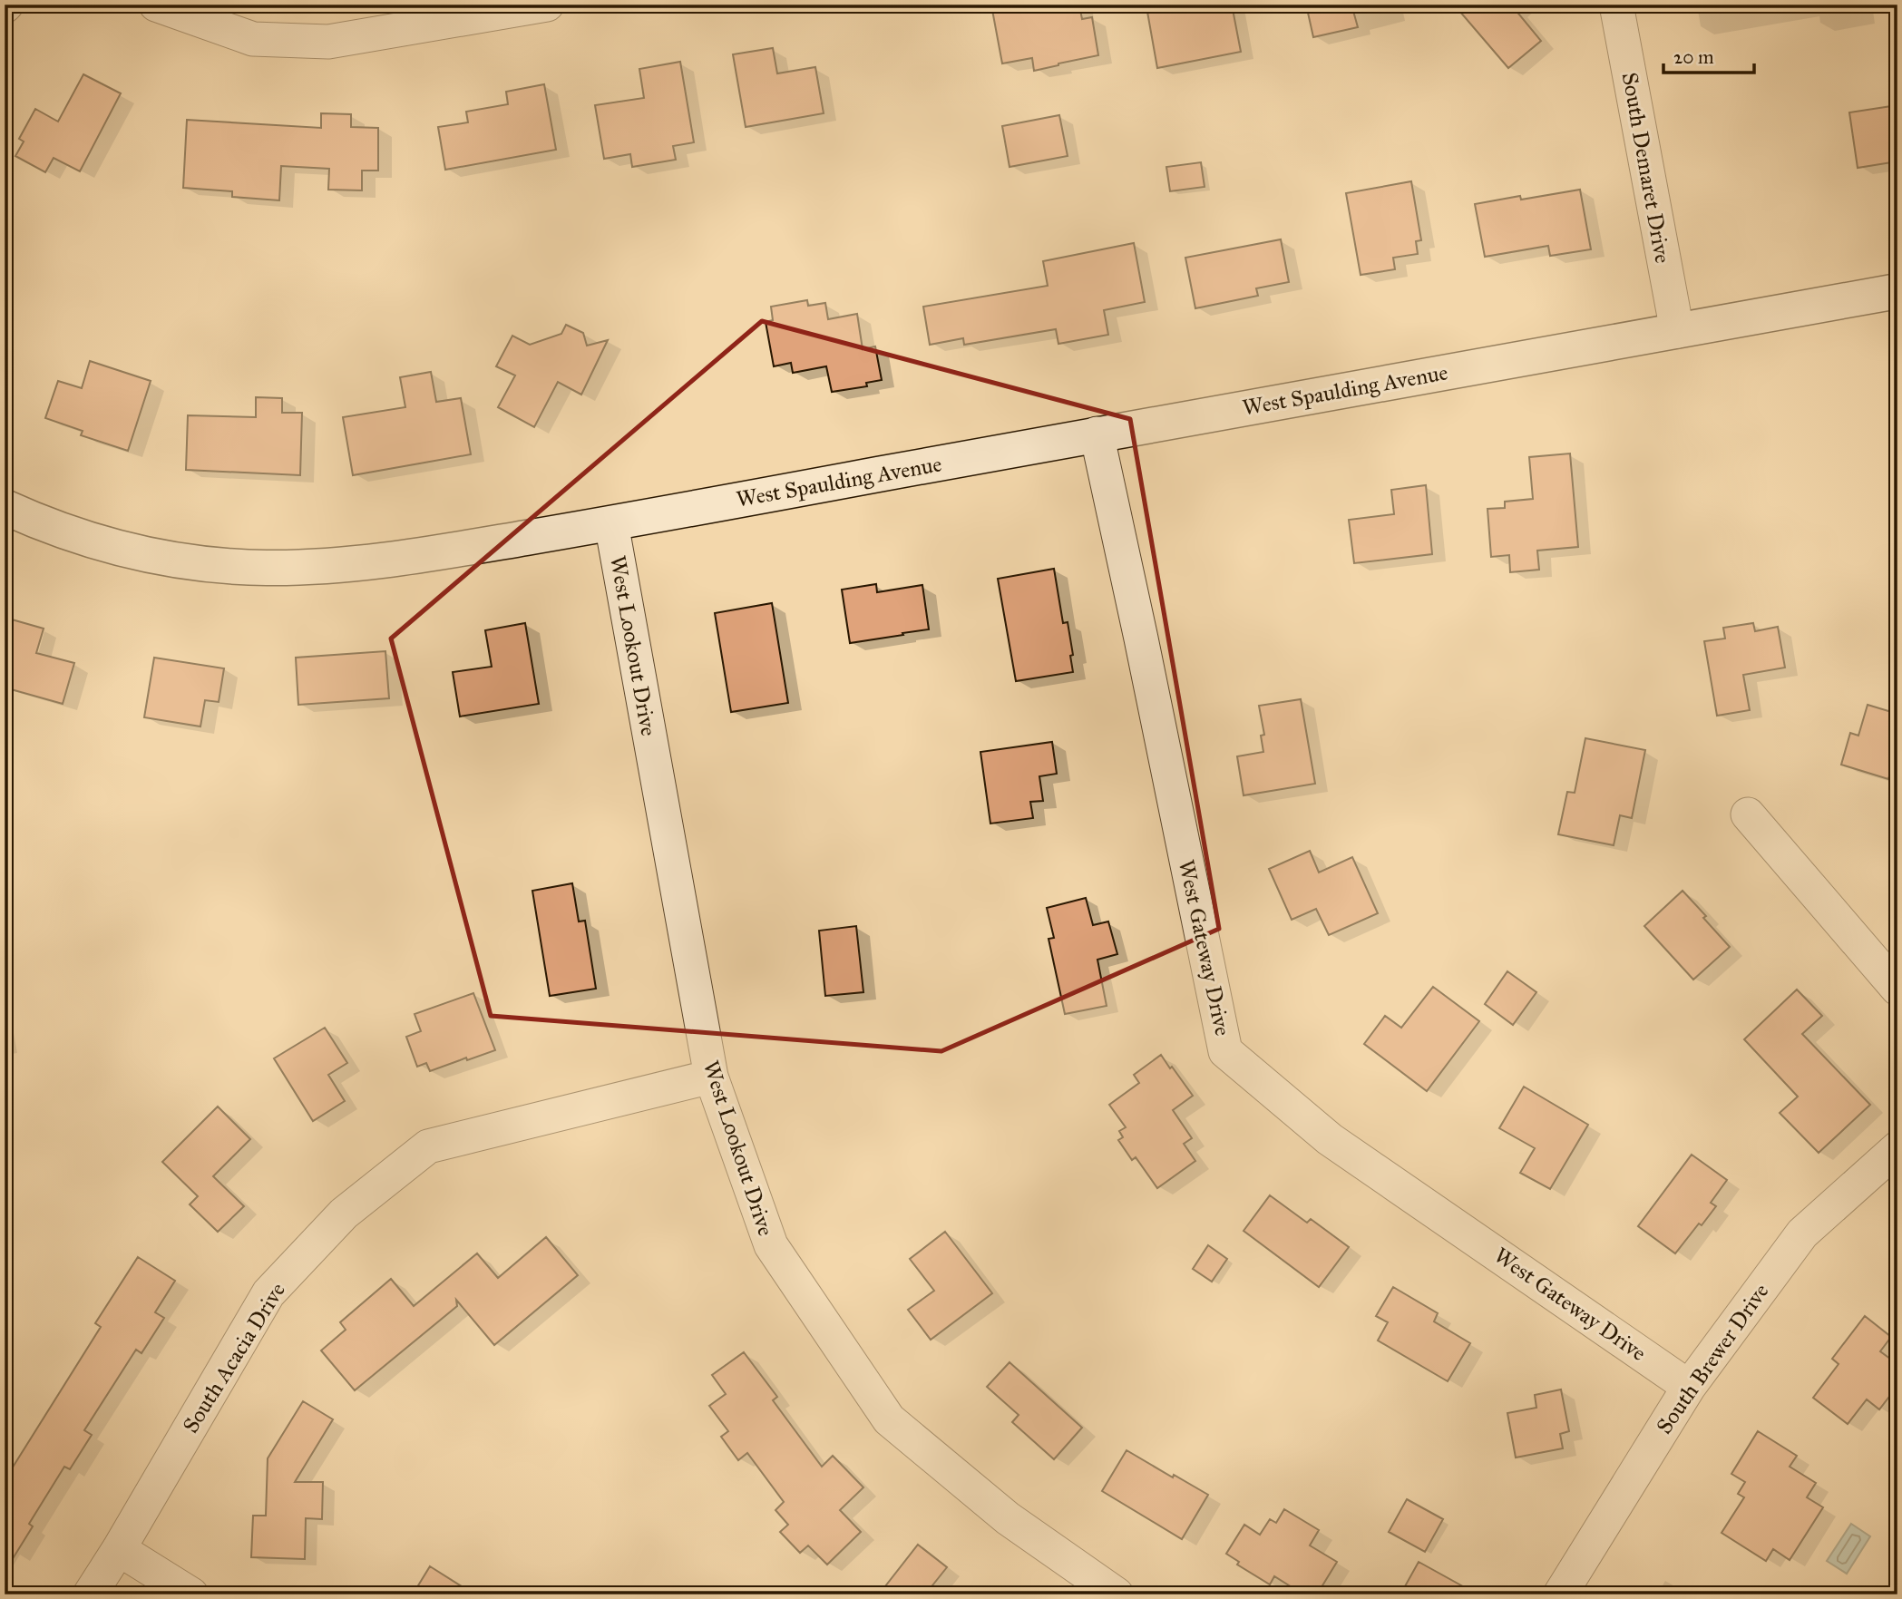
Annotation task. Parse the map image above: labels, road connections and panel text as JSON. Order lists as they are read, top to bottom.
{
  "streets": {
    "street": [
      "South Demaret Drive",
      "West Spaulding Avenue",
      "West Lookout Drive",
      "West Gateway Drive",
      "South Acacia Drive",
      "South Brewer Drive"
    ]
  },
  "crossings": [
    ["South Demaret Drive", "West Spaulding Avenue"],
    ["West Spaulding Avenue", "West Lookout Drive"],
    ["West Spaulding Avenue", "West Gateway Drive"],
    ["West Lookout Drive", "South Acacia Drive"],
    ["West Gateway Drive", "South Brewer Drive"]
  ],
  "scale_bar": "20 m"
}
